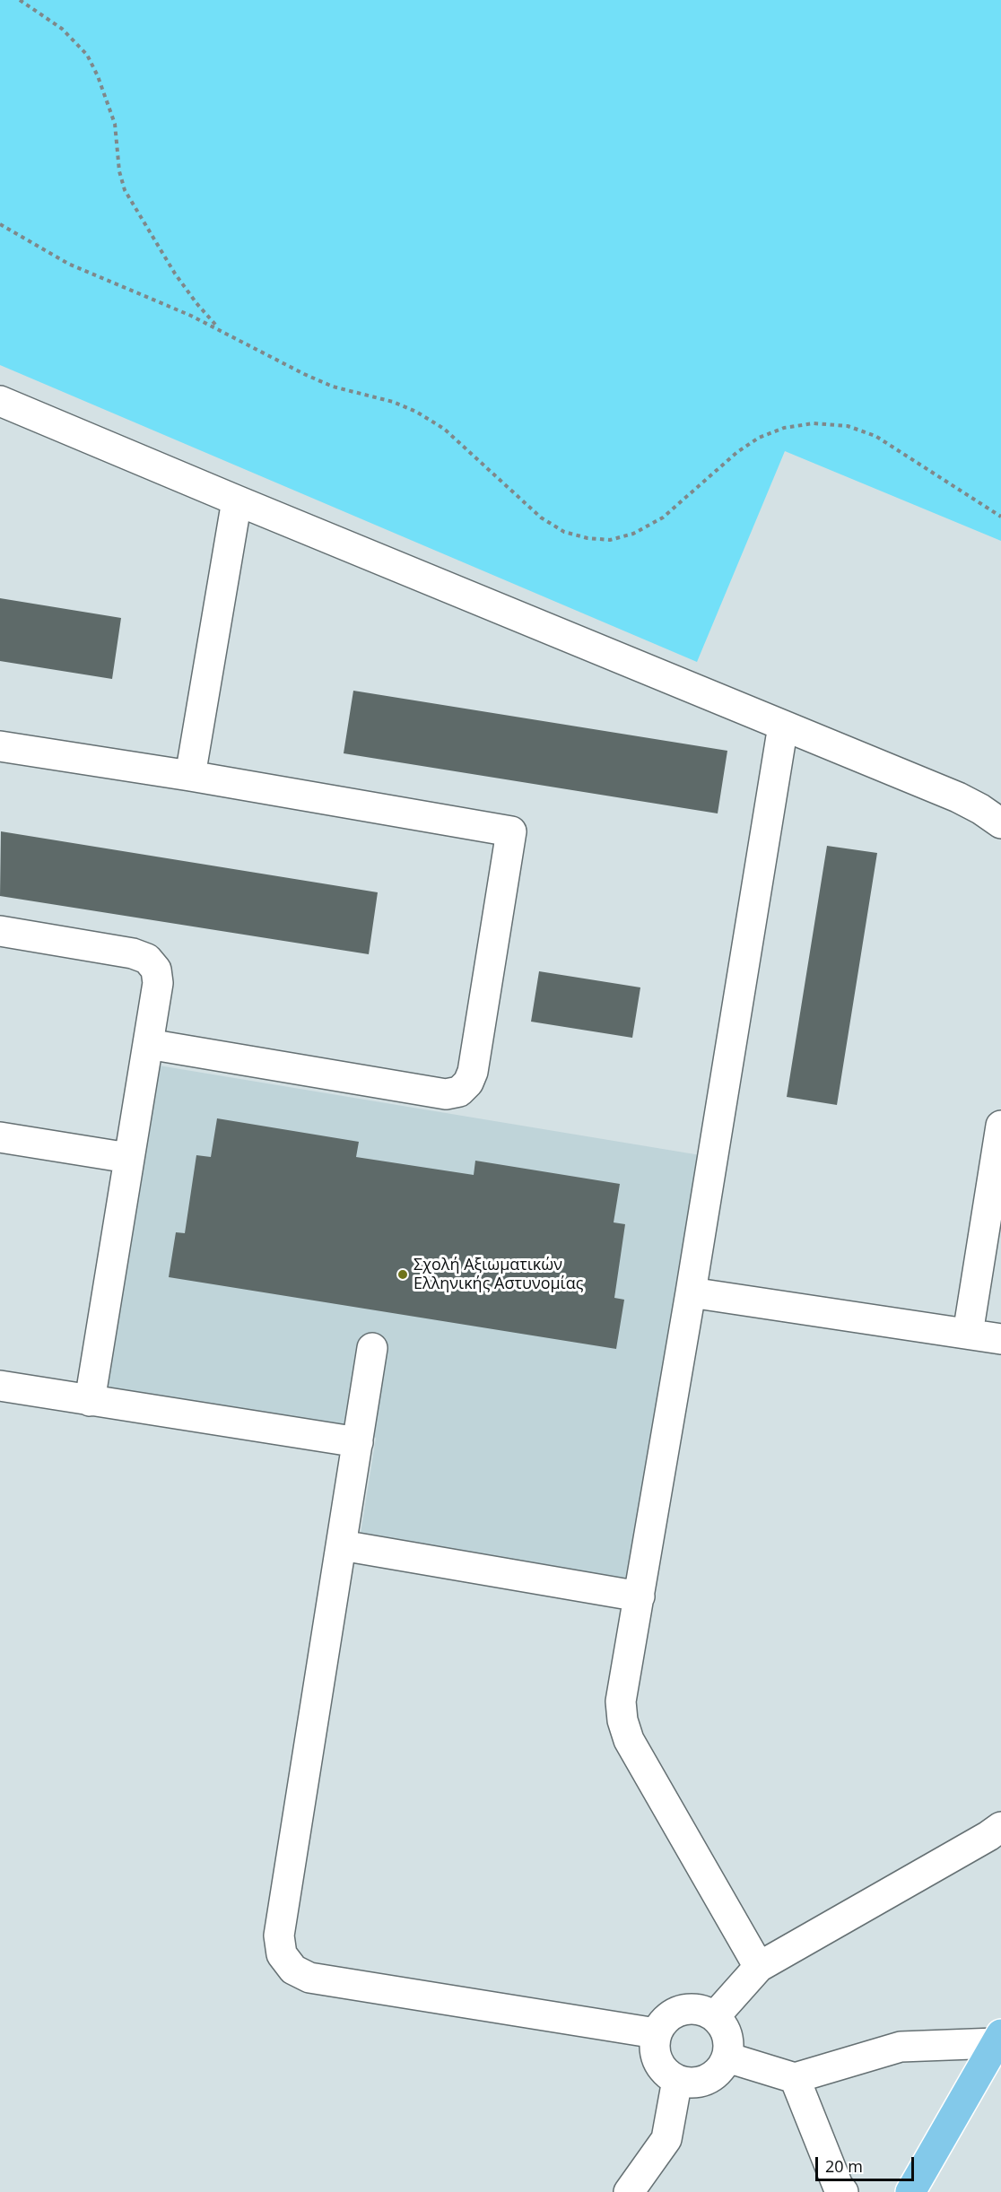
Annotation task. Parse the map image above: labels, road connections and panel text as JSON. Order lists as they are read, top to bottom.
{
  "places": ["Σχολή Αξιωματικών Ελληνικής Αστυνομίας"],
  "scale_bar": "20 m"
}
